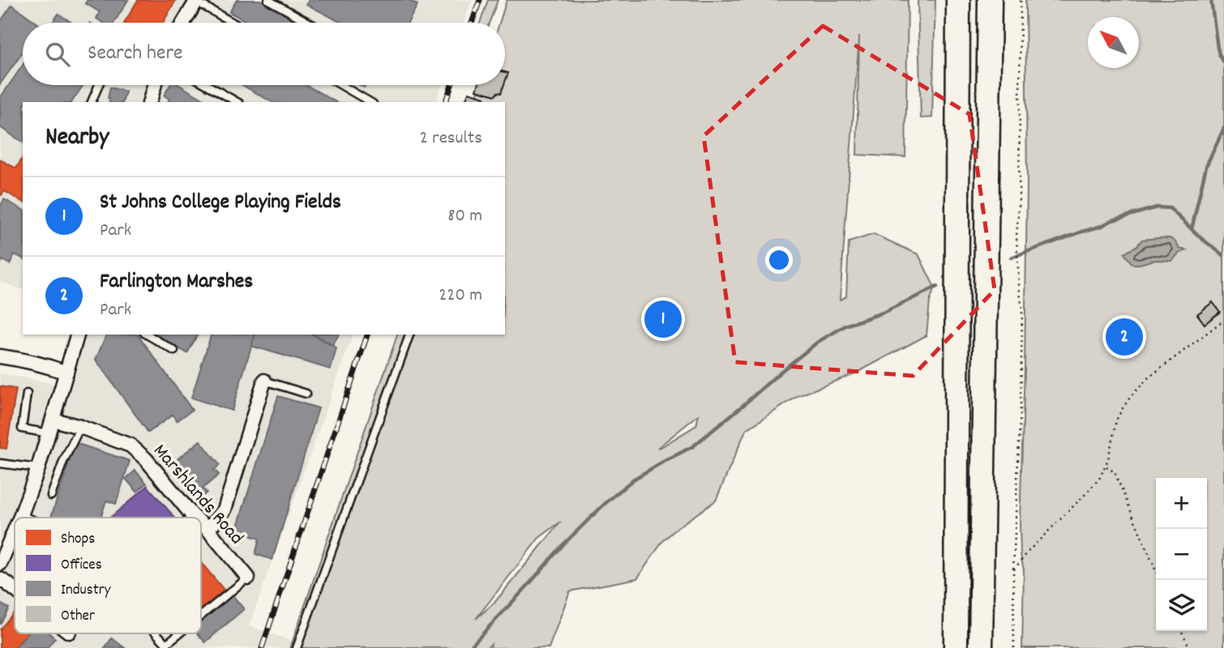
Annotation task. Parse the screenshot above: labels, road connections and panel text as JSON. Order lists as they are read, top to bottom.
{
  "streets": {
    "street": ["Marshlands Road"]
  },
  "legend": [
    "Shops",
    "Offices",
    "Industry",
    "Other"
  ],
  "north": "top left",
  "page": {
    "search": "Search here",
    "heading": ["Nearby", "2 results"],
    "list": [
      {
        "mark": "1",
        "name": "St Johns College Playing Fields",
        "note": "Park",
        "value": "80 m"
      },
      {
        "mark": "2",
        "name": "Farlington Marshes",
        "note": "Park",
        "value": "220 m"
      }
    ],
    "pins": ["1", "2"],
    "map_buttons": ["+", "−"]
  }
}
